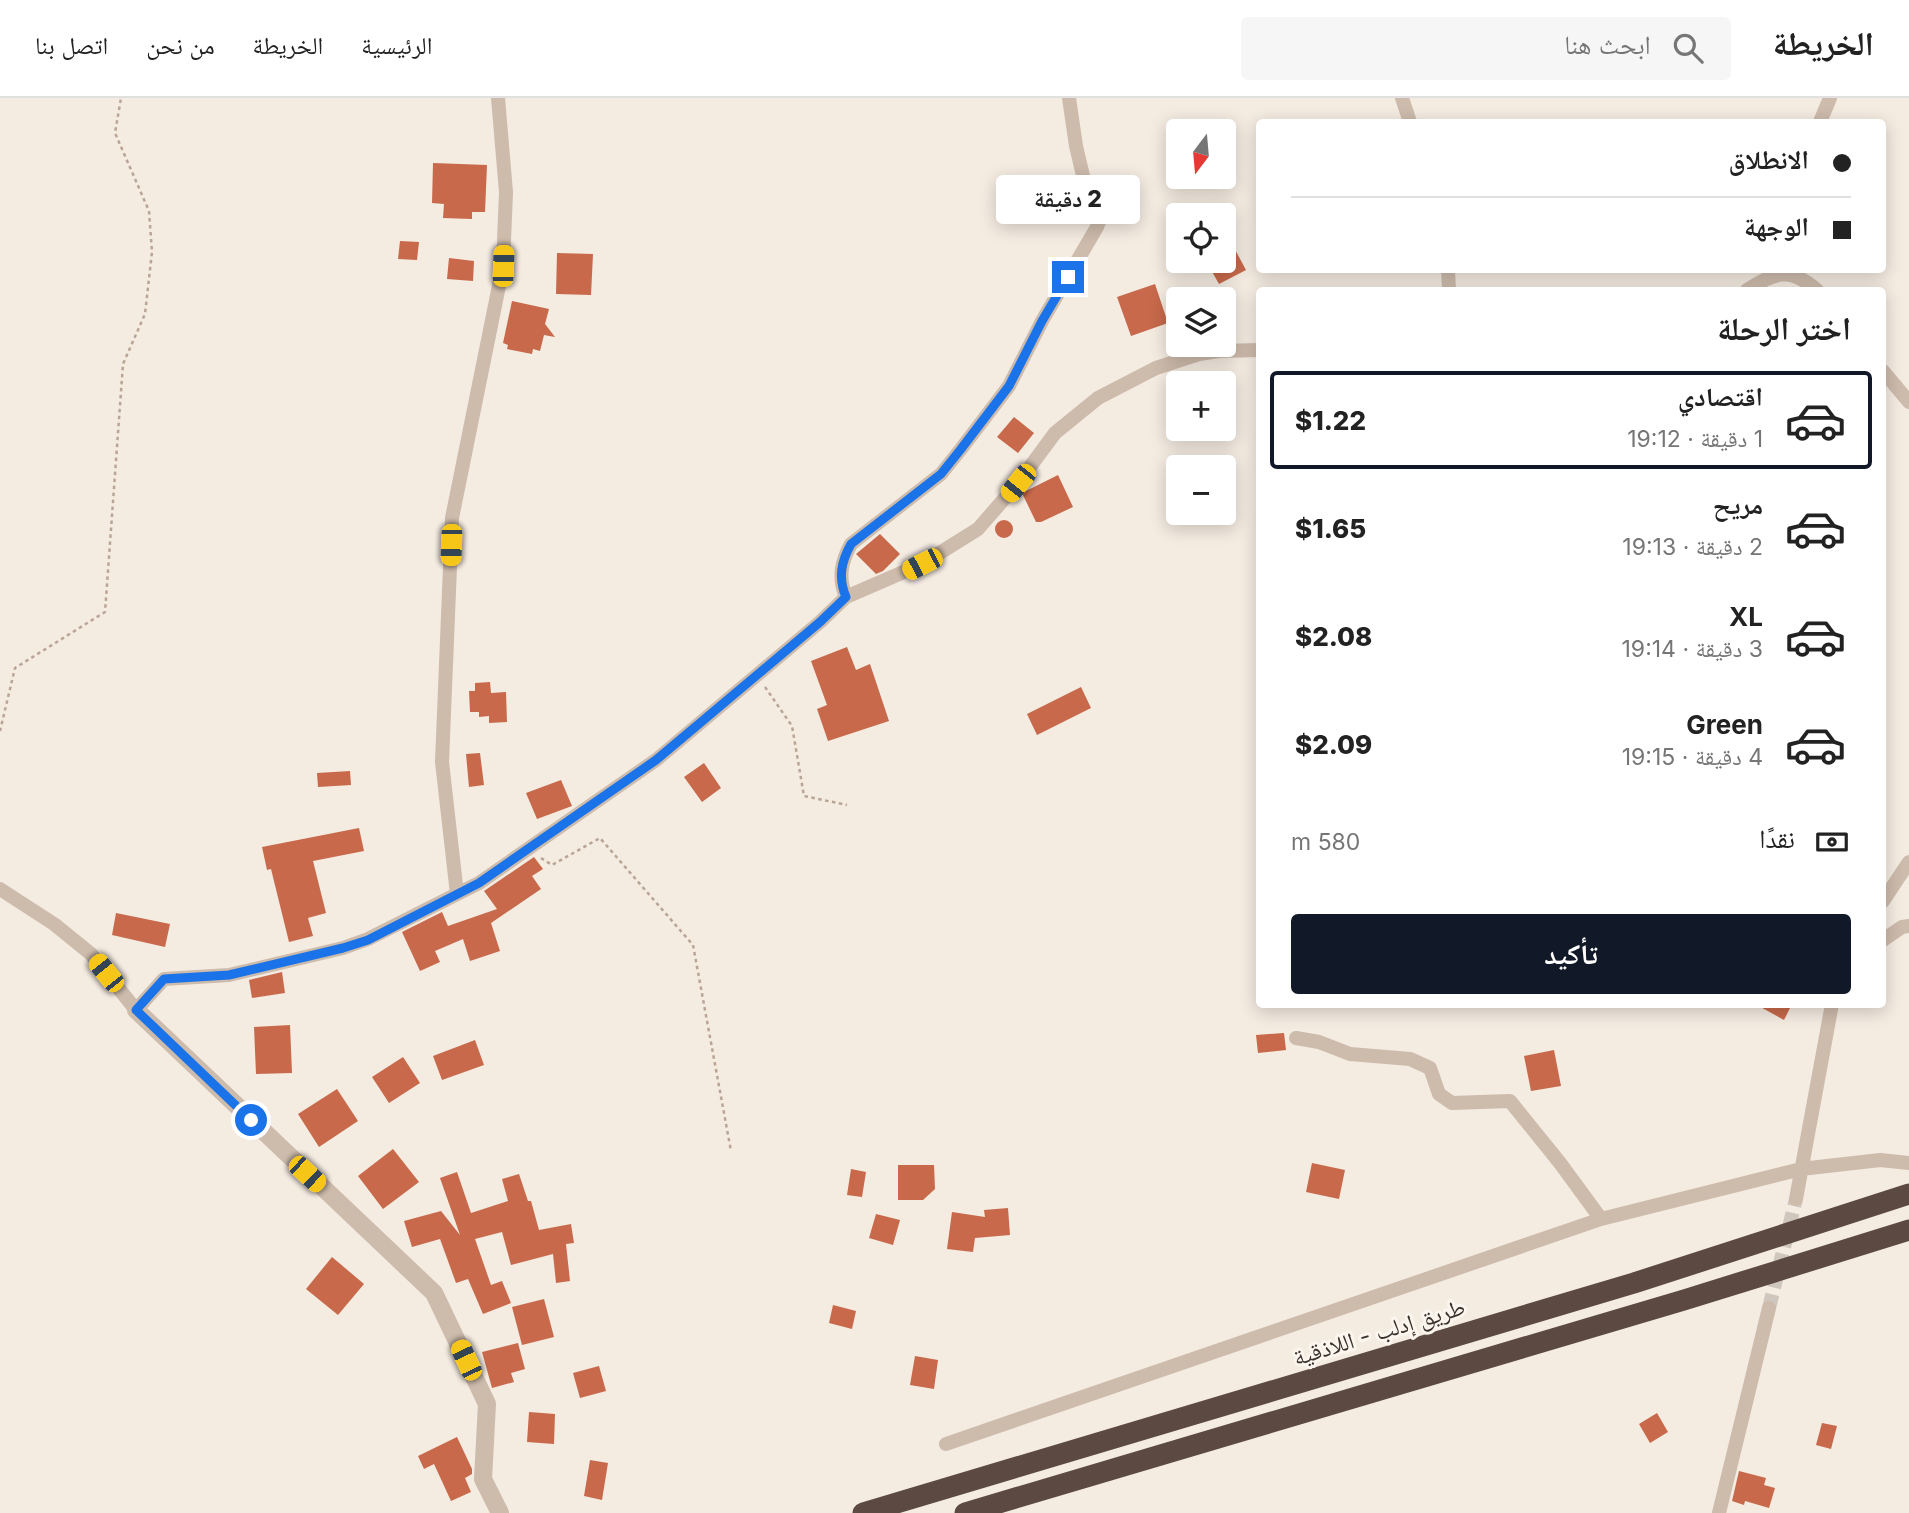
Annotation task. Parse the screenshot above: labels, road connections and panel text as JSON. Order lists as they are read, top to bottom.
{
  "streets": {
    "highway": ["طريق إدلب - اللاذقية"]
  },
  "north": "bottom",
  "page": {
    "header": "الخريطة",
    "search": "ابحث هنا",
    "nav": [
      "الرئيسية",
      "الخريطة",
      "من نحن",
      "اتصل بنا"
    ],
    "map_buttons": ["+", "−"],
    "banner": ["الانطلاق", "الوجهة"],
    "bubble": "2 دقيقة",
    "heading": "اختر الرحلة",
    "list": [
      {
        "name": "اقتصادي",
        "note": "1 دقيقة · 19:12",
        "value": "$1.22"
      },
      {
        "name": "مريح",
        "note": "2 دقيقة · 19:13",
        "value": "$1.65"
      },
      {
        "name": "XL",
        "note": "3 دقيقة · 19:14",
        "value": "$2.08"
      },
      {
        "name": "Green",
        "note": "4 دقيقة · 19:15",
        "value": "$2.09"
      }
    ],
    "pay": ["نقدًا", "580 m"],
    "buttons": "تأكيد"
  }
}
